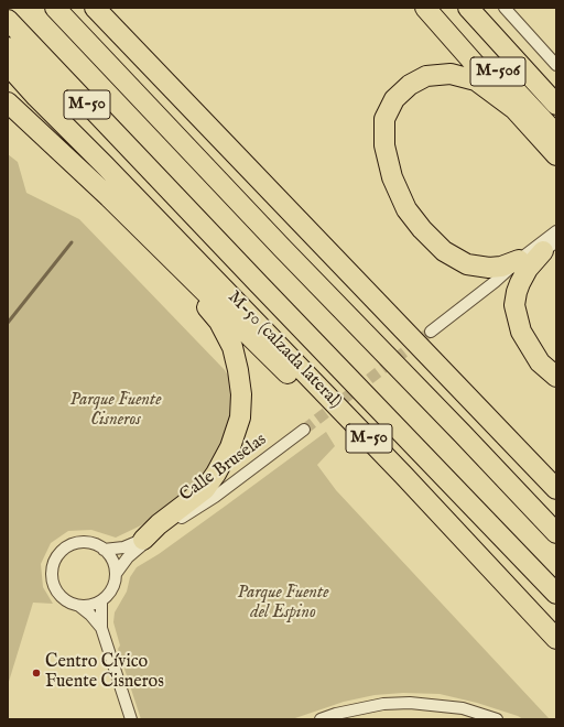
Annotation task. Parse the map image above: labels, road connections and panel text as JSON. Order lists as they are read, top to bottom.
{
  "streets": {
    "highway": ["M-506", "M-50", "M-50 (calzada lateral)"],
    "street": ["Calle Bruselas"]
  },
  "parks": ["Parque Fuente Cisneros", "Parque Fuente del Espino"],
  "places": ["Centro Cívico Fuente Cisneros"]
}
